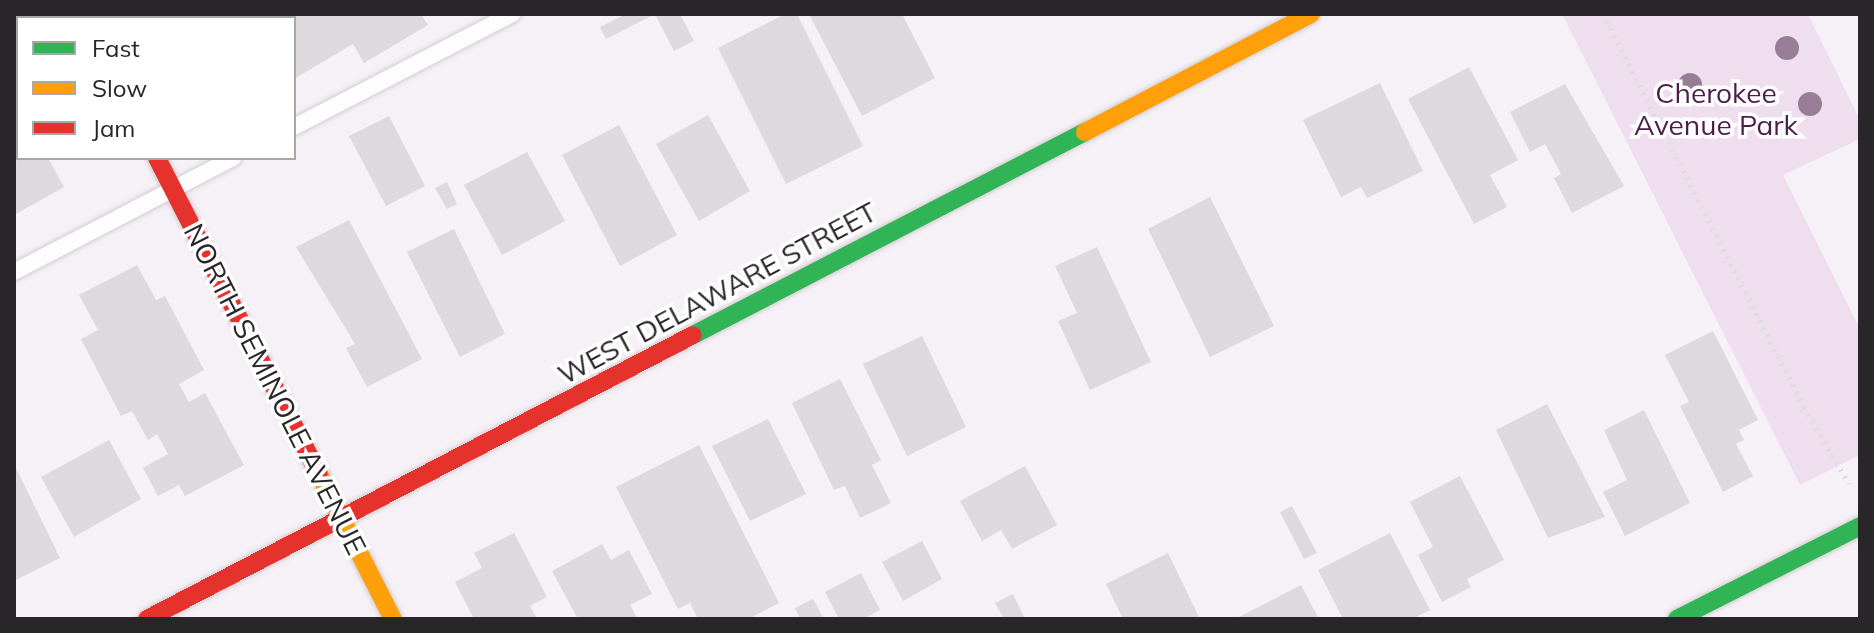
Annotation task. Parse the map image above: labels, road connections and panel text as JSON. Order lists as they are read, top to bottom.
{
  "streets": {
    "street": ["WEST DELAWARE STREET", "NORTH SEMINOLE AVENUE"]
  },
  "crossings": [
    ["WEST DELAWARE STREET", "NORTH SEMINOLE AVENUE"]
  ],
  "parks": ["Cherokee Avenue Park"],
  "legend": ["Fast", "Slow", "Jam"]
}
